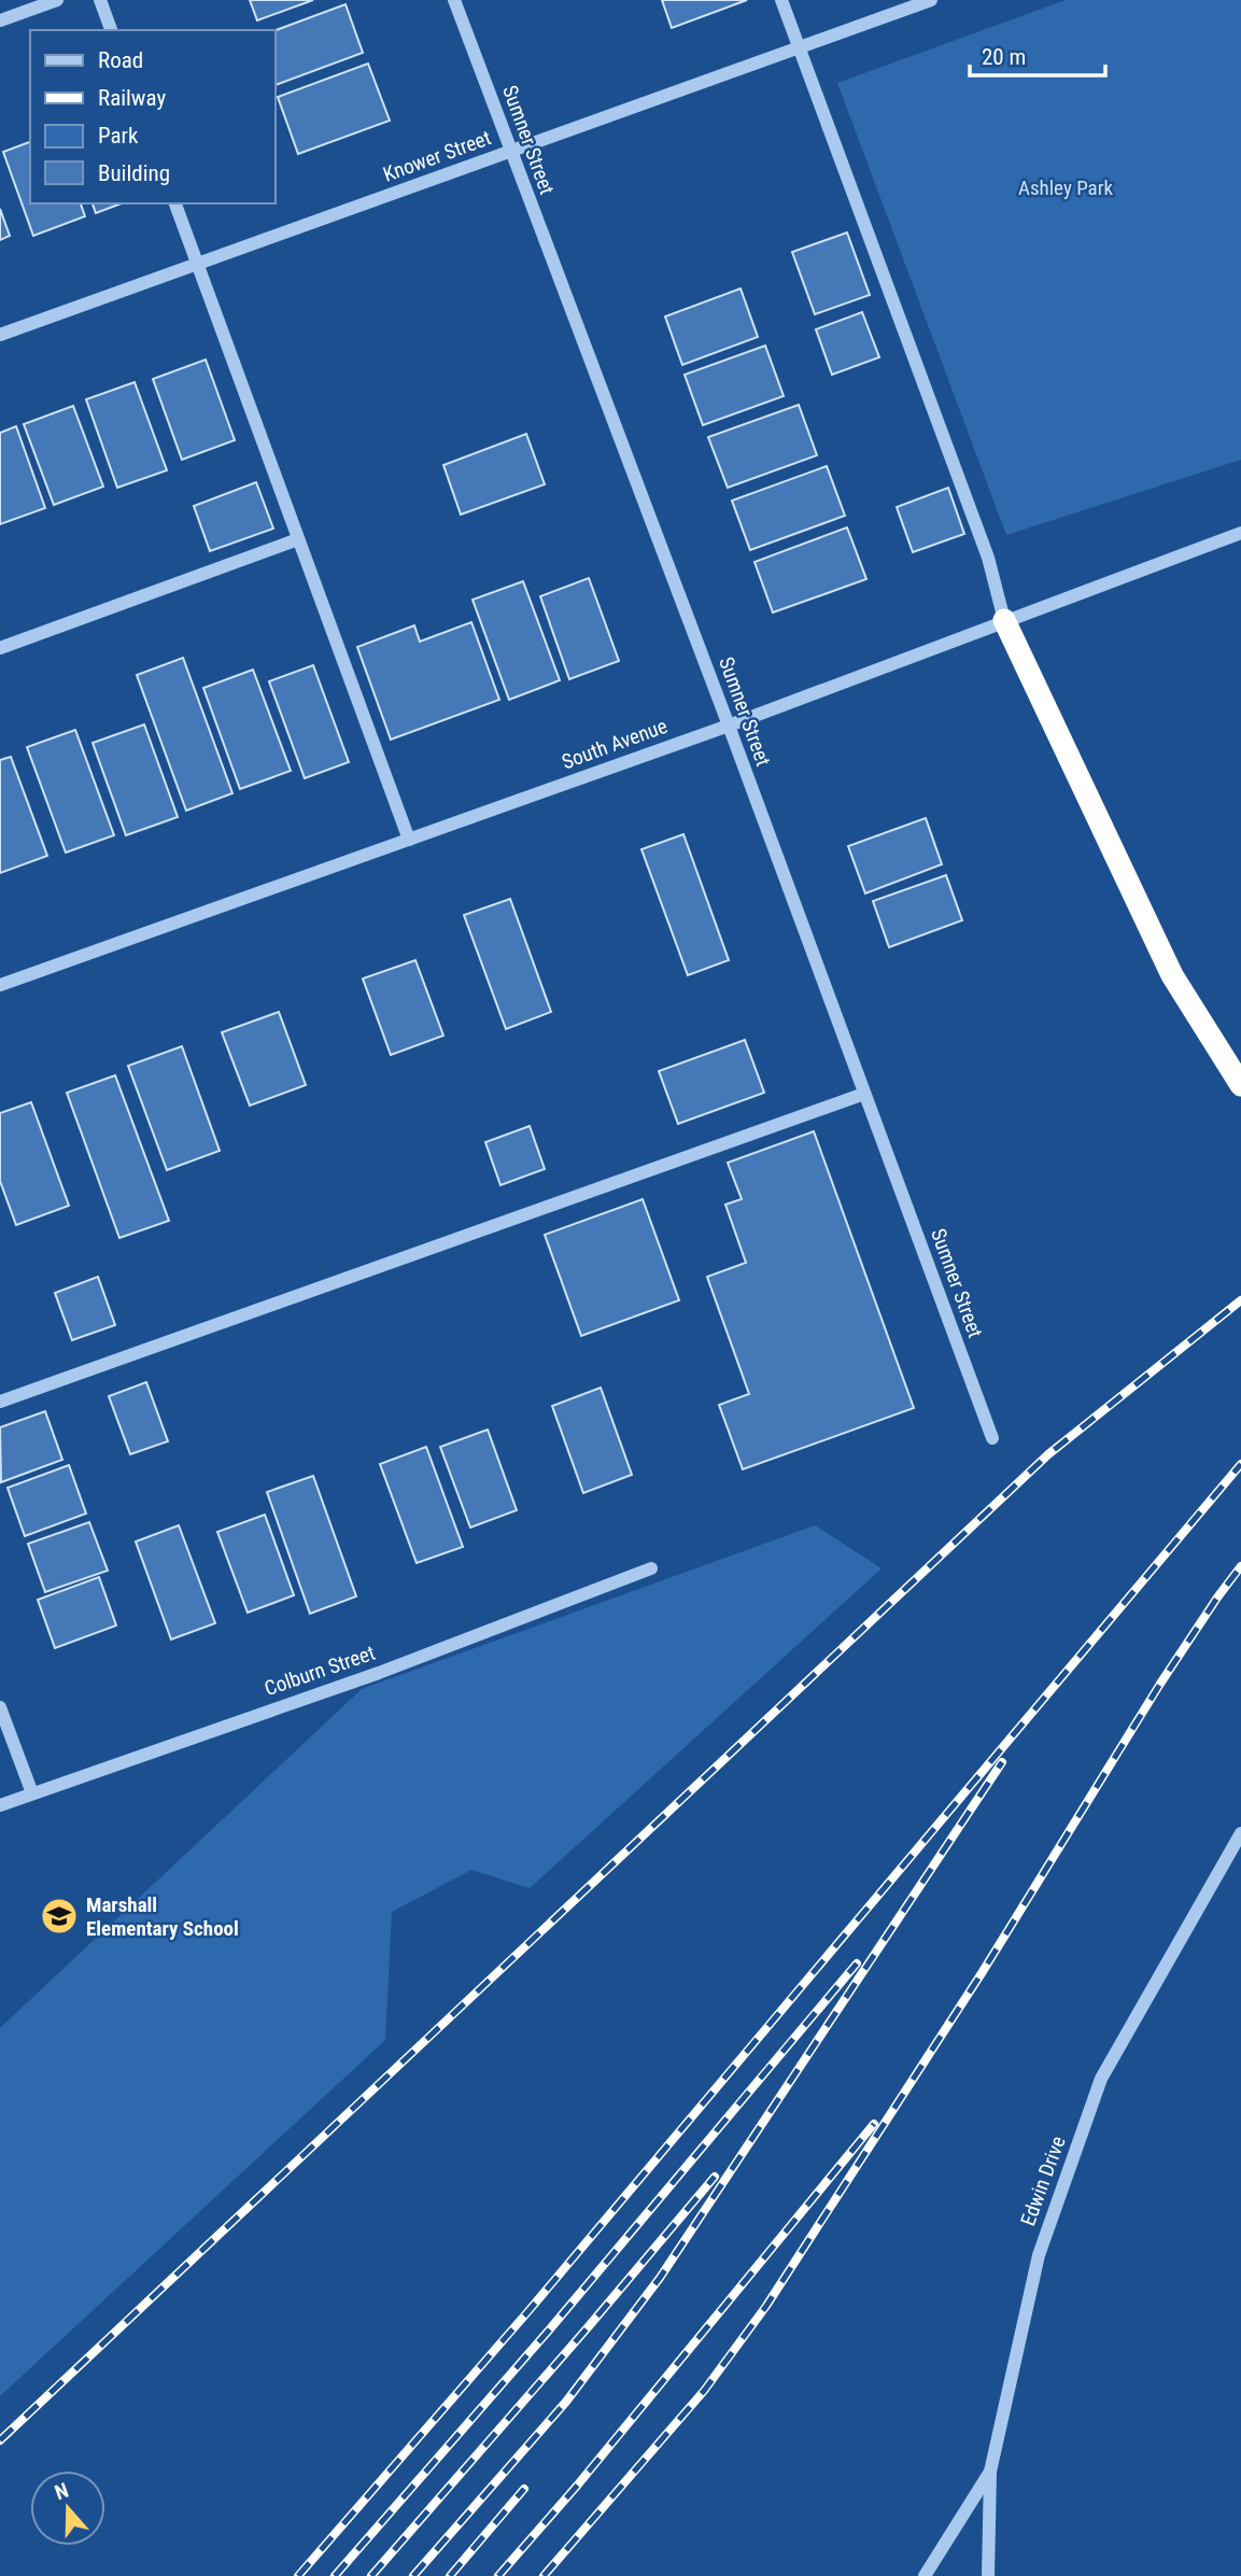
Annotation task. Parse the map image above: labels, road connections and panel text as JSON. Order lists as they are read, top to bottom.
{
  "streets": {
    "street": [
      "Sumner Street",
      "Knower Street",
      "South Avenue",
      "Colburn Street",
      "Edwin Drive"
    ]
  },
  "crossings": [
    ["Sumner Street", "Knower Street"],
    ["Sumner Street", "South Avenue"]
  ],
  "parks": ["Ashley Park"],
  "places": {
    "school or university": ["Marshall Elementary School"]
  },
  "legend": [
    "Road",
    "Railway",
    "Park",
    "Building"
  ],
  "scale_bar": "20 m",
  "north": "top"
}
